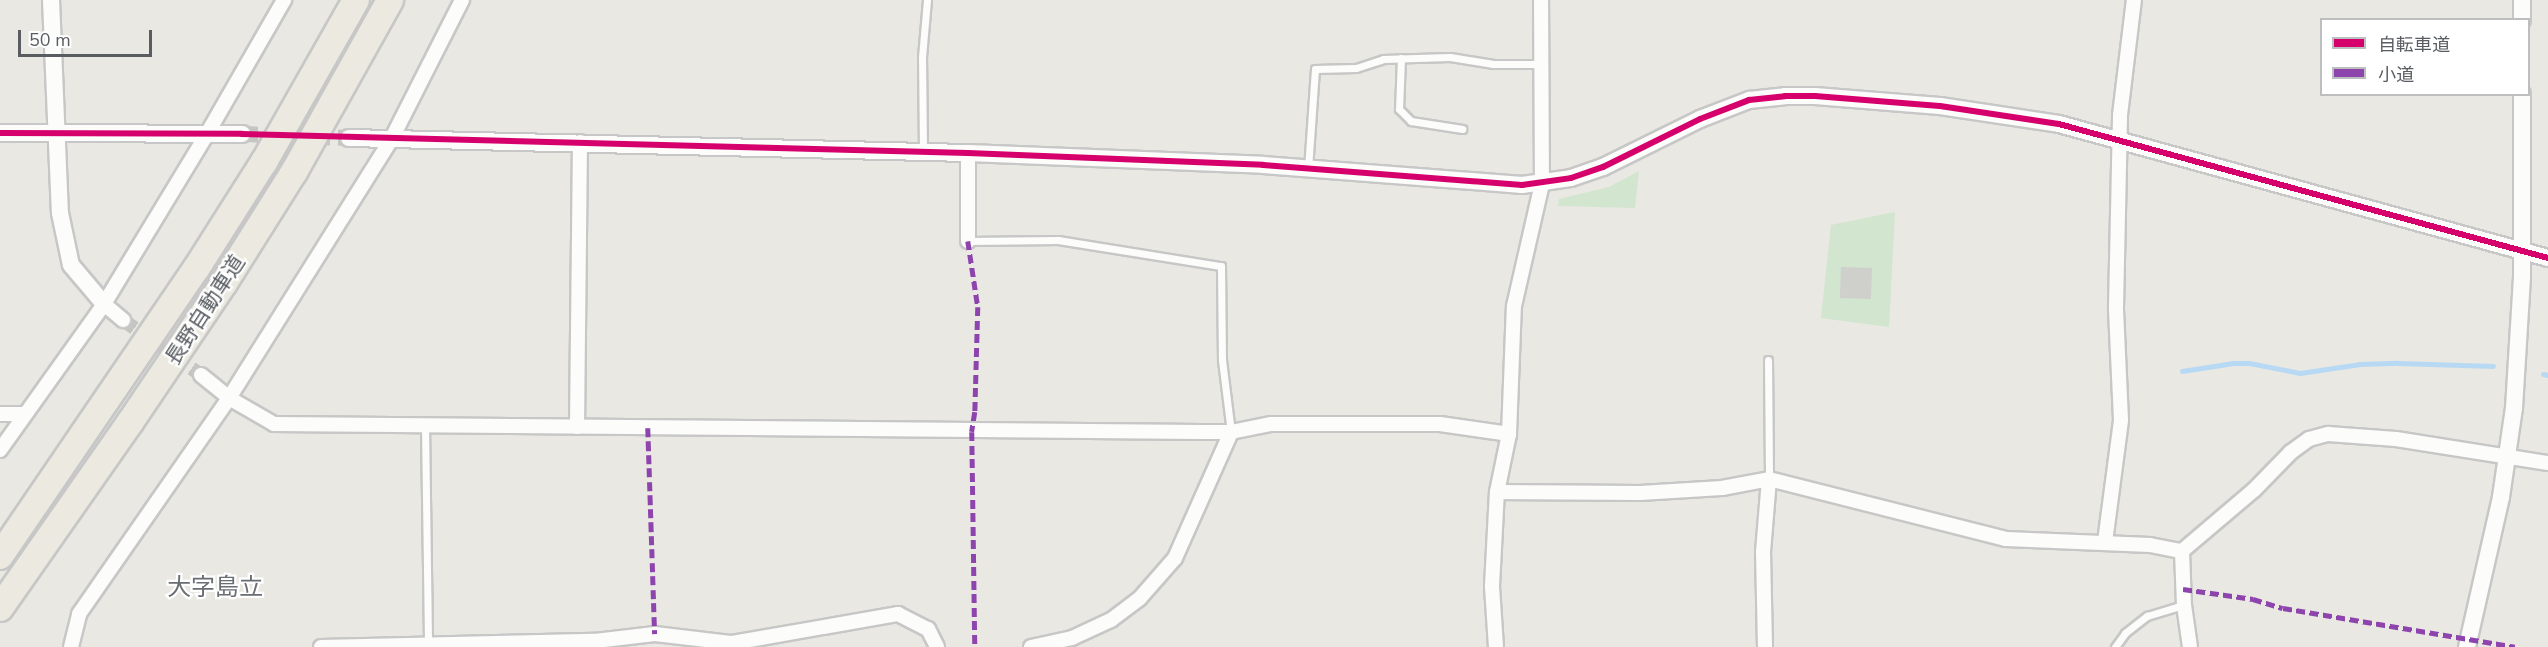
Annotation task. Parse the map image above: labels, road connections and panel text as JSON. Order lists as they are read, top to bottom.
{
  "streets": {
    "highway": ["長野自動車道"]
  },
  "districts": ["大字島立"],
  "legend": ["自転車道", "小道"],
  "scale_bar": "50 m"
}
